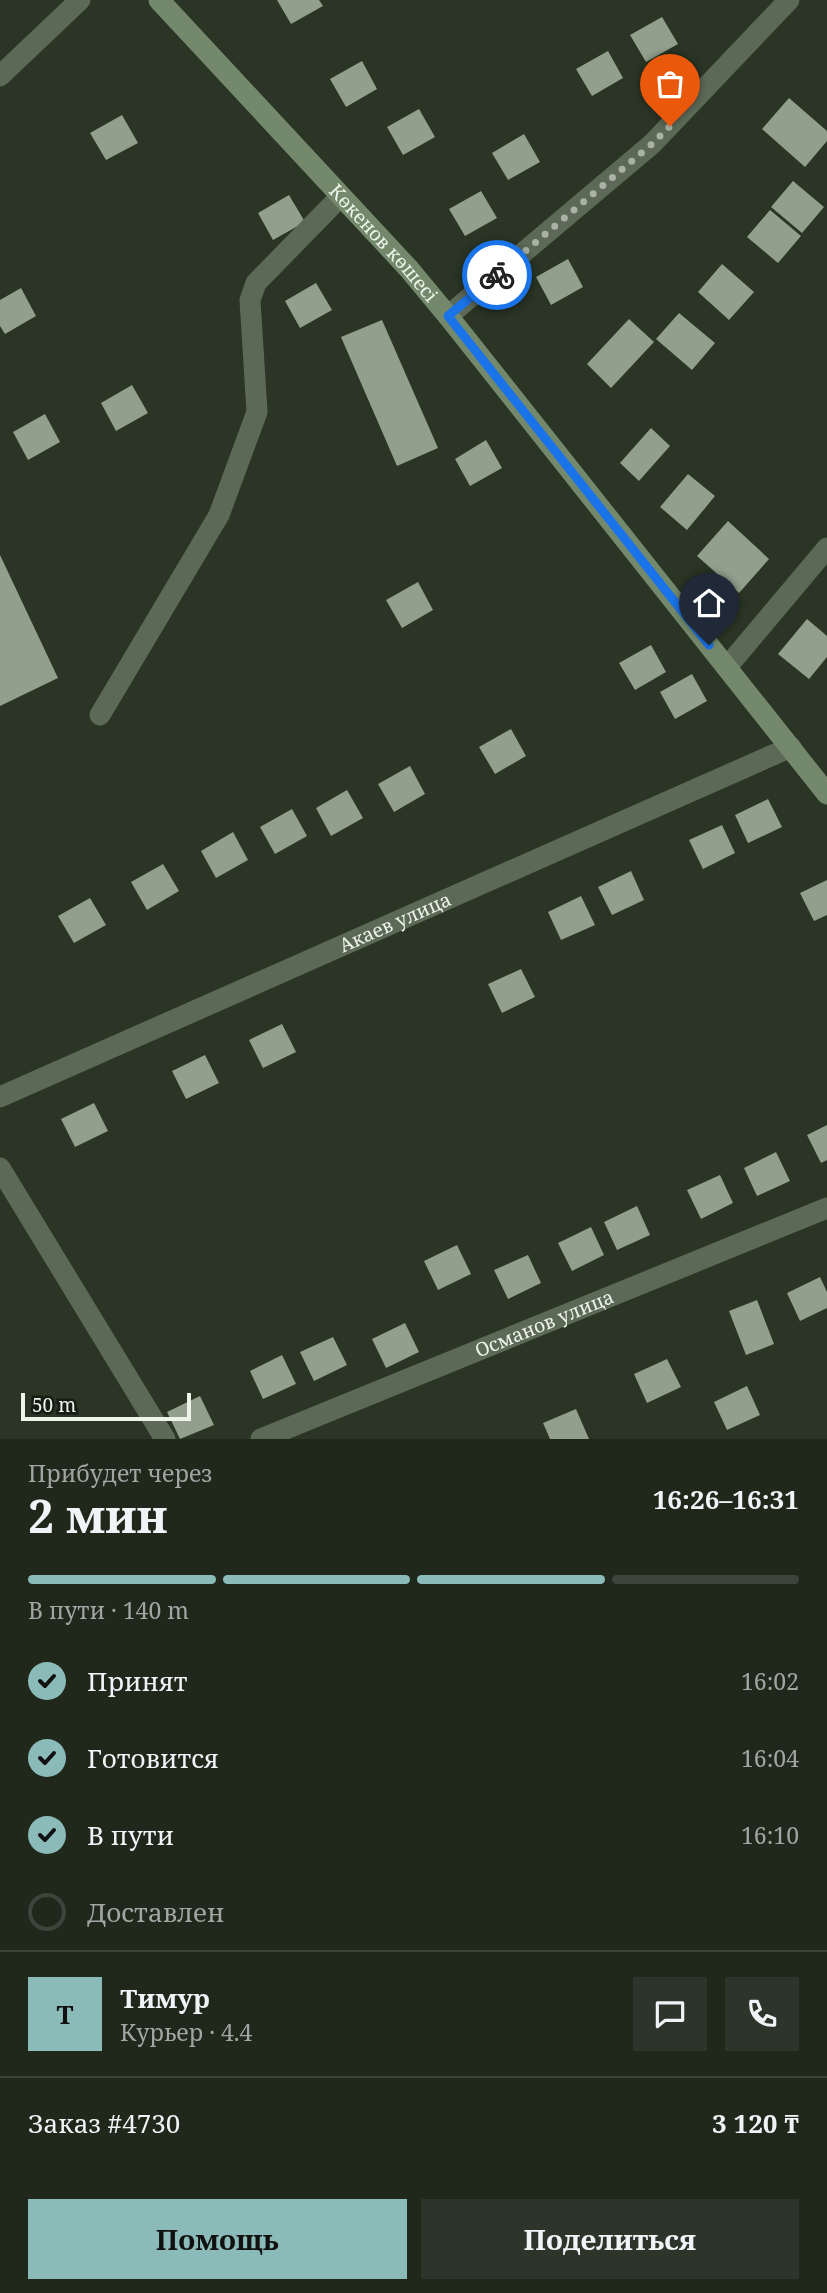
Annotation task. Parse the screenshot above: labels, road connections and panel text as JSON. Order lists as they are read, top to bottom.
{
  "streets": {
    "street": ["Көкенов көшесі", "Акаев улица", "Османов улица"]
  },
  "crossings": [
    ["Көкенов көшесі", "Акаев улица"]
  ],
  "scale_bar": "50 m",
  "page": {
    "scale": "50 m",
    "heading": ["2 мин", "Прибудет через", "16:26–16:31"],
    "panel": [
      "Тимур",
      "Курьер · 4.4",
      "Заказ #4730",
      "3 120 ₸"
    ],
    "bar": "В пути · 140 m",
    "list": [
      ["Принят", "16:02"],
      ["Готовится", "16:04"],
      ["В пути", "16:10"],
      "Доставлен"
    ],
    "round": "Т",
    "buttons": ["Помощь", "Поделиться"]
  }
}
